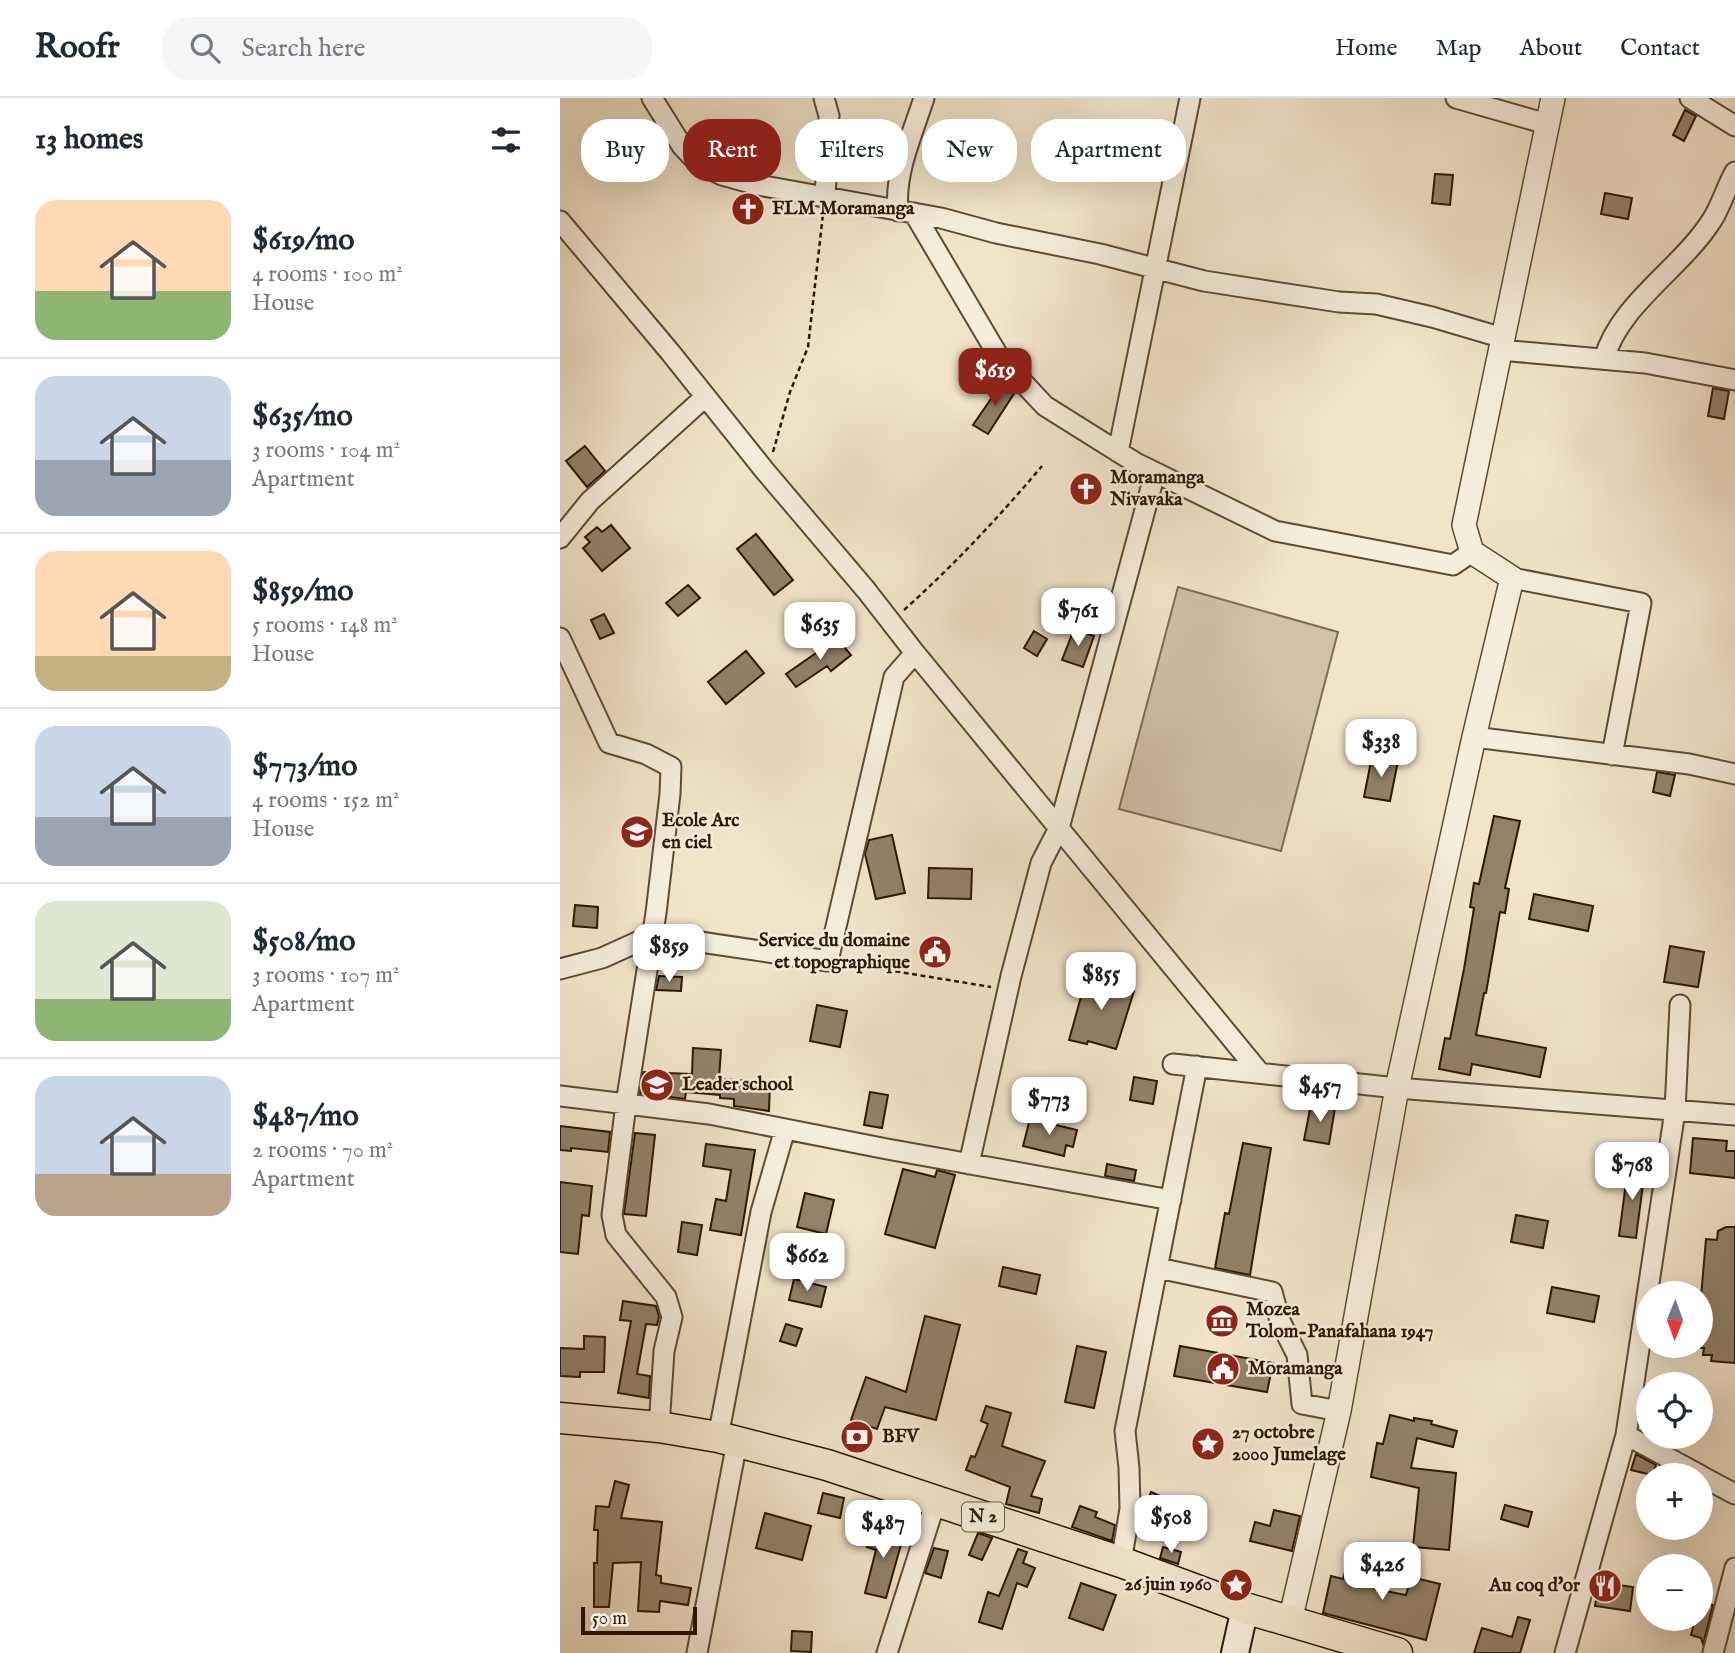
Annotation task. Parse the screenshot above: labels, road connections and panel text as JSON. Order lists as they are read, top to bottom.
{
  "streets": {
    "main road": ["N 2"]
  },
  "places": {
    "church": ["FLM Moramanga", "Moramanga Nivavaka"],
    "school or university": ["Ecole Arc en ciel", "Leader school"],
    "public building": ["Service du domaine et topographique", "Moramanga"],
    "museum": ["Mozea Tolom-Panafahana 1947"],
    "bank": ["BFV"],
    "place": ["27 octobre 2000 Jumelage", "26 juin 1960"],
    "restaurant": ["Au coq d'or"]
  },
  "scale_bar": "50 m",
  "north": "bottom",
  "page": {
    "header": "Roofr",
    "search": "Search here",
    "nav": [
      "Home",
      "Map",
      "About",
      "Contact"
    ],
    "heading": "13 homes",
    "chip": [
      "Buy",
      "Rent",
      "Filters",
      "New",
      "Apartment"
    ],
    "list": [
      {
        "name": "$619/mo",
        "note": "4 rooms · 100 m² · House"
      },
      {
        "name": "$635/mo",
        "note": "3 rooms · 104 m² · Apartment"
      },
      {
        "name": "$859/mo",
        "note": "5 rooms · 148 m² · House"
      },
      {
        "name": "$773/mo",
        "note": "4 rooms · 152 m² · House"
      },
      {
        "name": "$508/mo",
        "note": "3 rooms · 107 m² · Apartment"
      },
      {
        "name": "$487/mo",
        "note": "2 rooms · 70 m² · Apartment"
      }
    ],
    "price": [
      "$619",
      "$761",
      "$635",
      "$338",
      "$859",
      "$855",
      "$457",
      "$773",
      "$768",
      "$662",
      "$508",
      "$487",
      "$426"
    ],
    "map_buttons": ["+", "−"],
    "scale": "50 m"
  }
}
